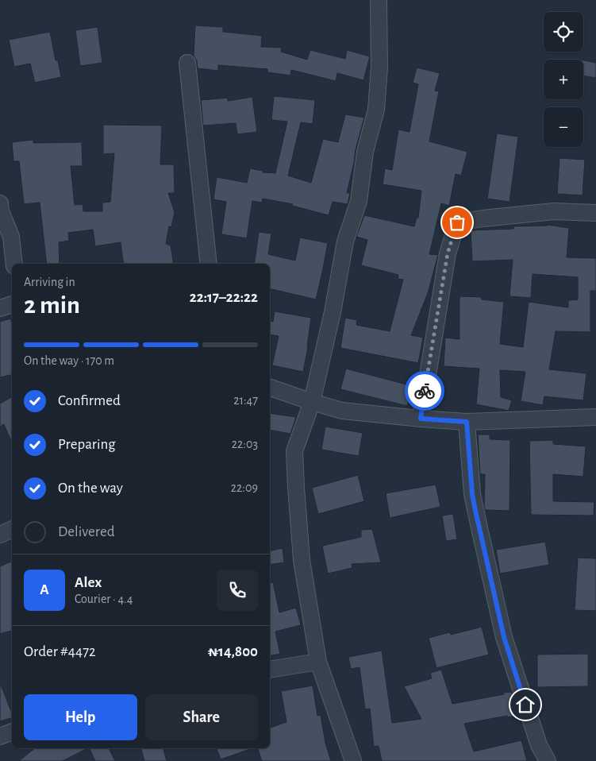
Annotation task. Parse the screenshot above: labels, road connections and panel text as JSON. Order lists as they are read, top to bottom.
{
  "page": {
    "map_buttons": ["+", "−"],
    "heading": ["2 min", "Arriving in", "22:17–22:22"],
    "panel": [
      "Alex",
      "Courier · 4.4",
      "Order #4472",
      "₦14,800"
    ],
    "bar": "On the way · 170 m",
    "list": [
      ["Confirmed", "21:47"],
      ["Preparing", "22:03"],
      ["On the way", "22:09"],
      "Delivered"
    ],
    "round": "A",
    "buttons": ["Help", "Share"]
  }
}
